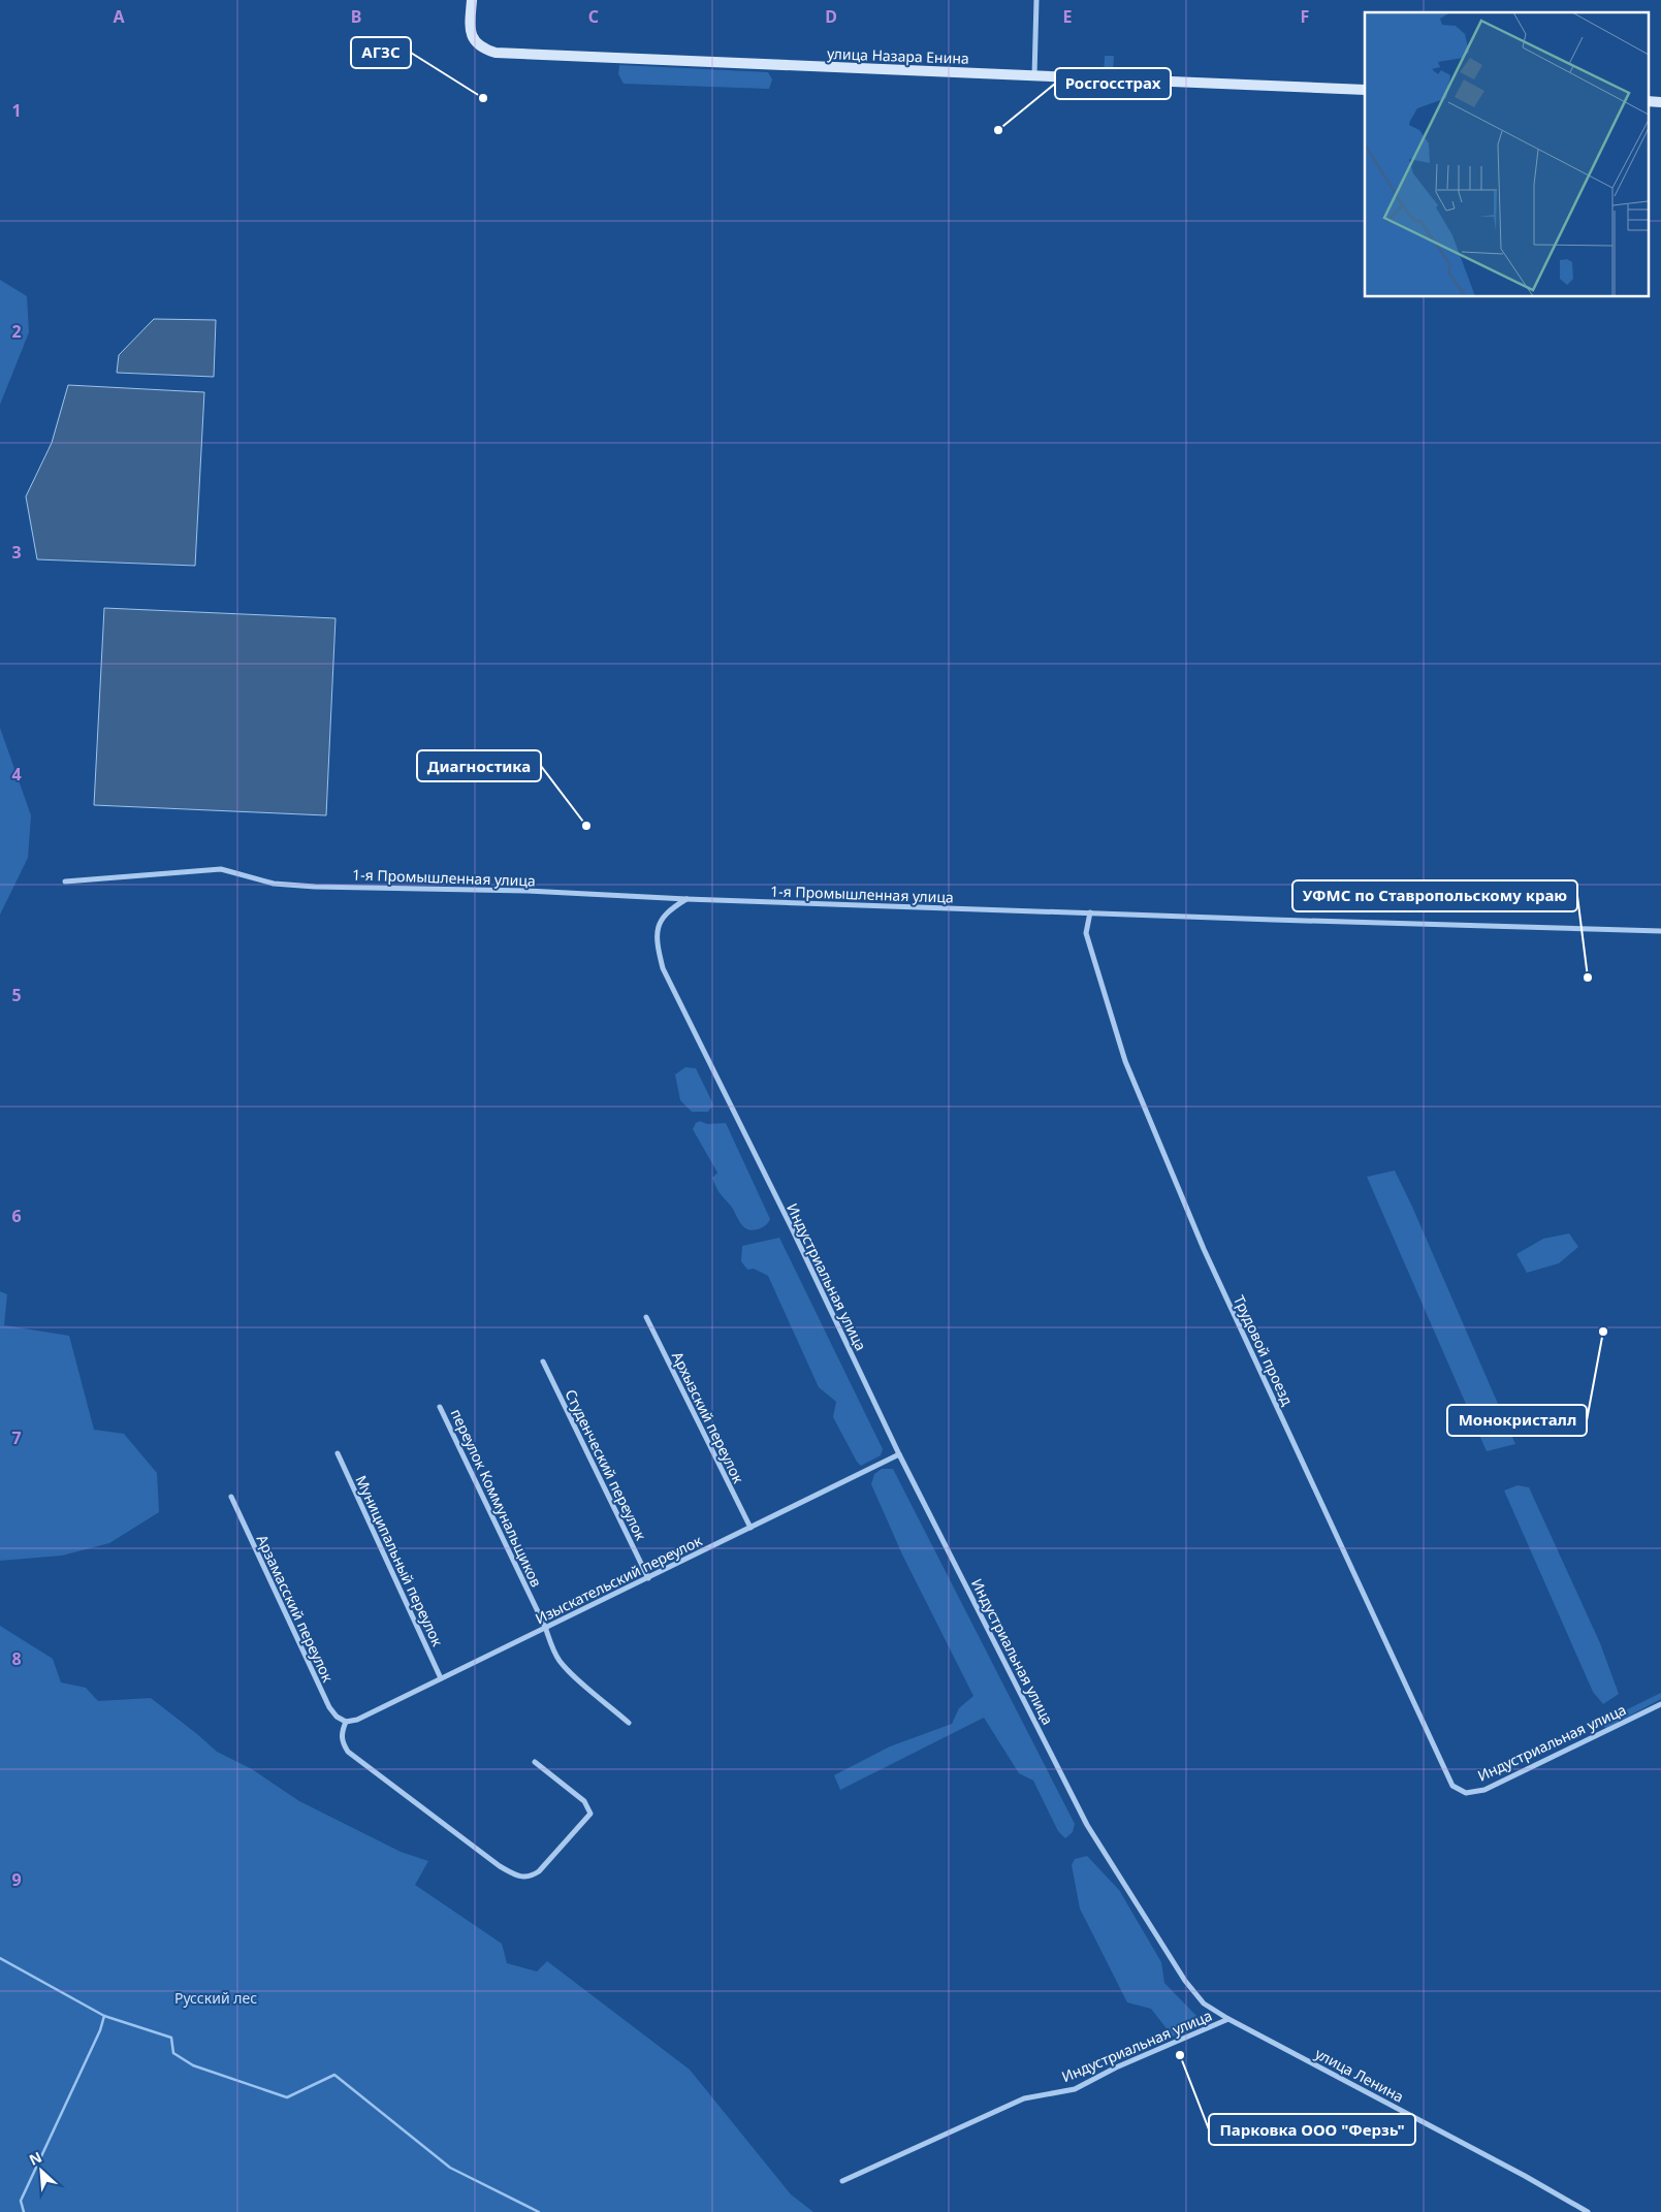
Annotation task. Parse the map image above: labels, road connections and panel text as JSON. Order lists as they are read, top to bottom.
{
  "streets": {
    "main road": ["улица Назара Енина"],
    "street": [
      "1-я Промышленная улица",
      "Индустриальная улица",
      "Трудовой проезд",
      "Архызский переулок",
      "Студенческий переулок",
      "переулок Коммунальщиков",
      "Муниципальный переулок",
      "Изыскательский переулок",
      "Арзамасский переулок",
      "улица Ленина"
    ]
  },
  "crossings": [
    ["1-я Промышленная улица", "Индустриальная улица"],
    ["1-я Промышленная улица", "Трудовой проезд"],
    ["Индустриальная улица", "Трудовой проезд"],
    ["Индустриальная улица", "Изыскательский переулок"],
    ["Индустриальная улица", "улица Ленина"],
    ["Архызский переулок", "Изыскательский переулок"],
    ["Студенческий переулок", "Изыскательский переулок"],
    ["переулок Коммунальщиков", "Изыскательский переулок"],
    ["Муниципальный переулок", "Изыскательский переулок"],
    ["Изыскательский переулок", "Арзамасский переулок"]
  ],
  "parks": ["Русский лес"],
  "places": [
    "АГЗС",
    "Росгосстрах",
    "Диагностика",
    "УФМС по Ставропольскому краю",
    "Монокристалл",
    "Парковка ООО \"Ферзь\""
  ],
  "north": "top left",
  "grid": {
    "columns": [
      "A",
      "B",
      "C",
      "D",
      "E",
      "F"
    ],
    "rows": [
      "1",
      "2",
      "3",
      "4",
      "5",
      "6",
      "7",
      "8",
      "9"
    ]
  }
}
